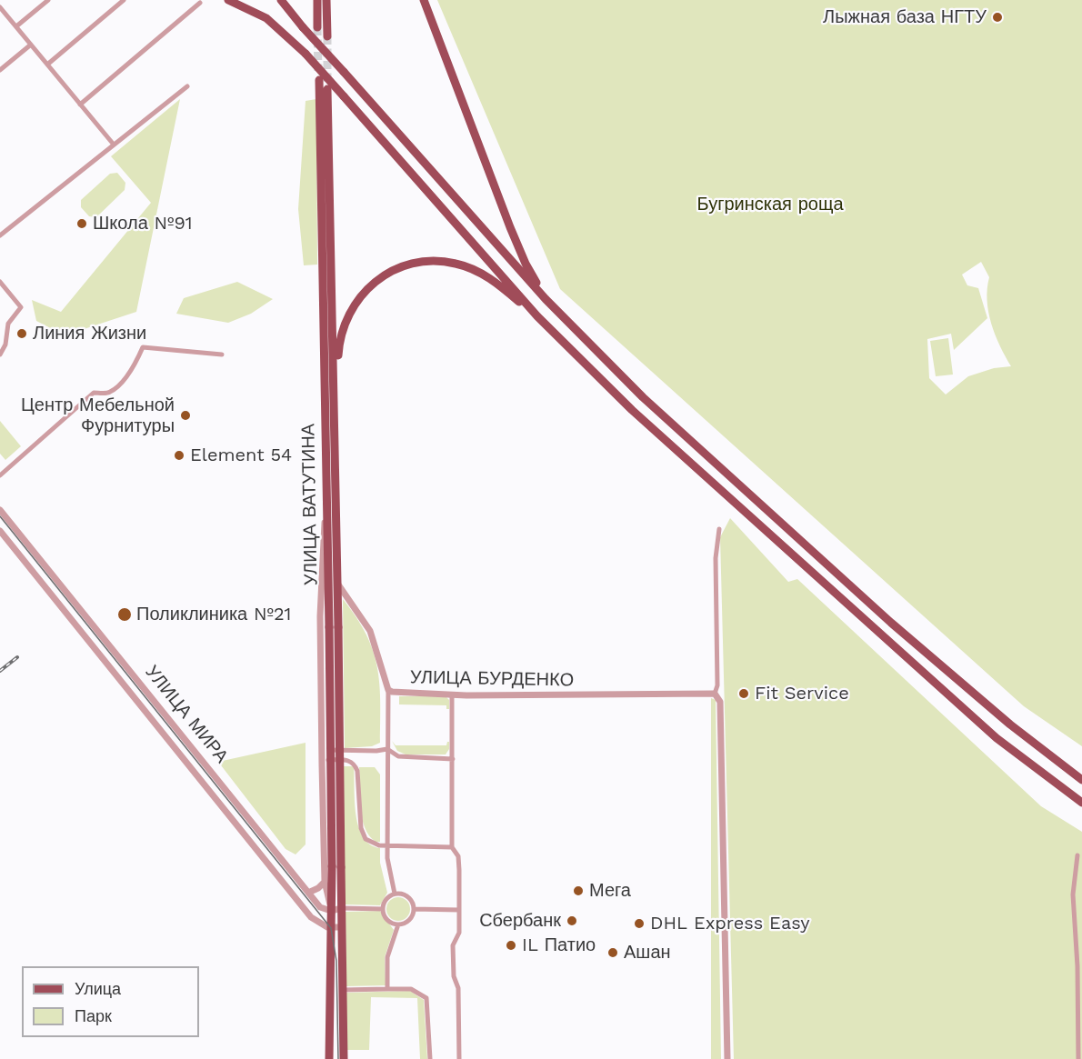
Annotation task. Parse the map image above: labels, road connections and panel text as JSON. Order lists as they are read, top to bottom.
{
  "streets": {
    "main road": ["УЛИЦА ВАТУТИНА"],
    "street": ["УЛИЦА БУРДЕНКО", "УЛИЦА МИРА"]
  },
  "crossings": [
    ["УЛИЦА ВАТУТИНА", "УЛИЦА БУРДЕНКО"],
    ["УЛИЦА ВАТУТИНА", "УЛИЦА МИРА"]
  ],
  "parks": ["Бугринская роща"],
  "places": [
    "Лыжная база НГТУ",
    "Школа №91",
    "Линия Жизни",
    "Центр Мебельной Фурнитуры",
    "Element 54",
    "Поликлиника №21",
    "Fit Service",
    "Мега",
    "Сбербанк",
    "DHL Express Easy",
    "IL Патио",
    "Ашан"
  ],
  "legend": ["Улица", "Парк"]
}
